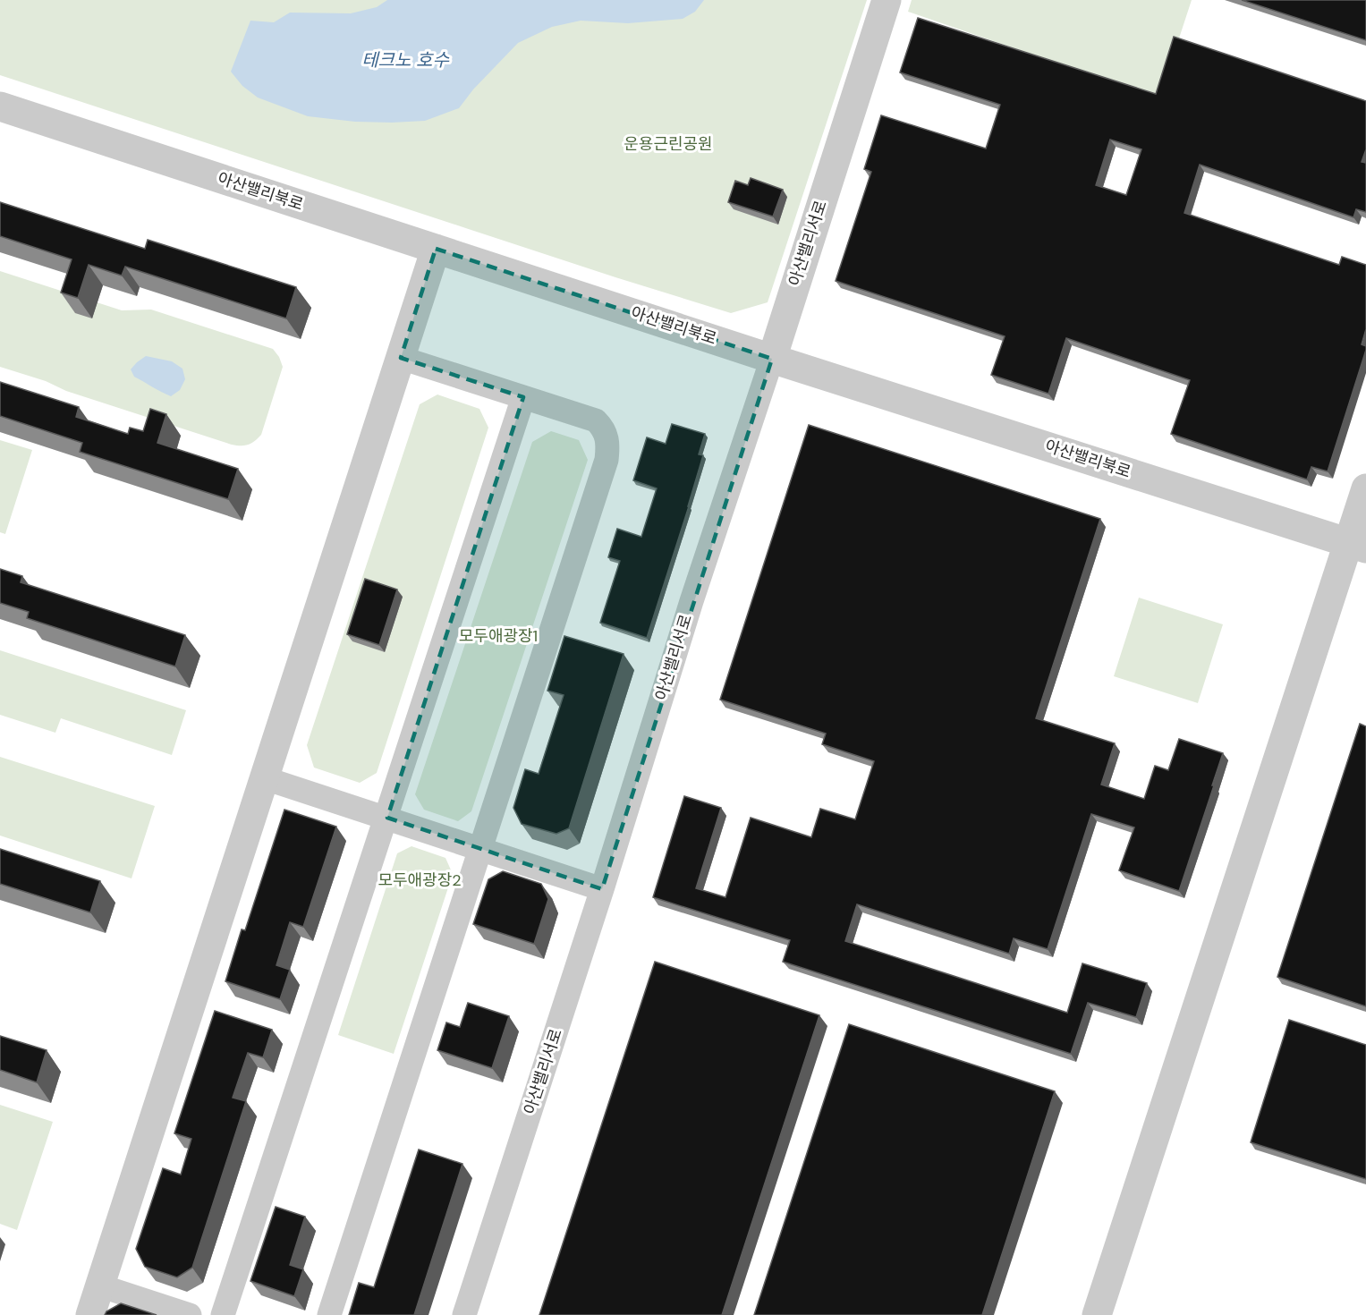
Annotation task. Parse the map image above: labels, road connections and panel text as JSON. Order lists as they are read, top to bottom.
{
  "streets": {
    "street": ["아산밸리북로", "아산밸리서로"]
  },
  "crossings": [
    ["아산밸리북로", "아산밸리서로"]
  ],
  "water": ["테크노 호수"],
  "parks": ["운용근린공원", "모두애광장1", "모두애광장2"]
}
